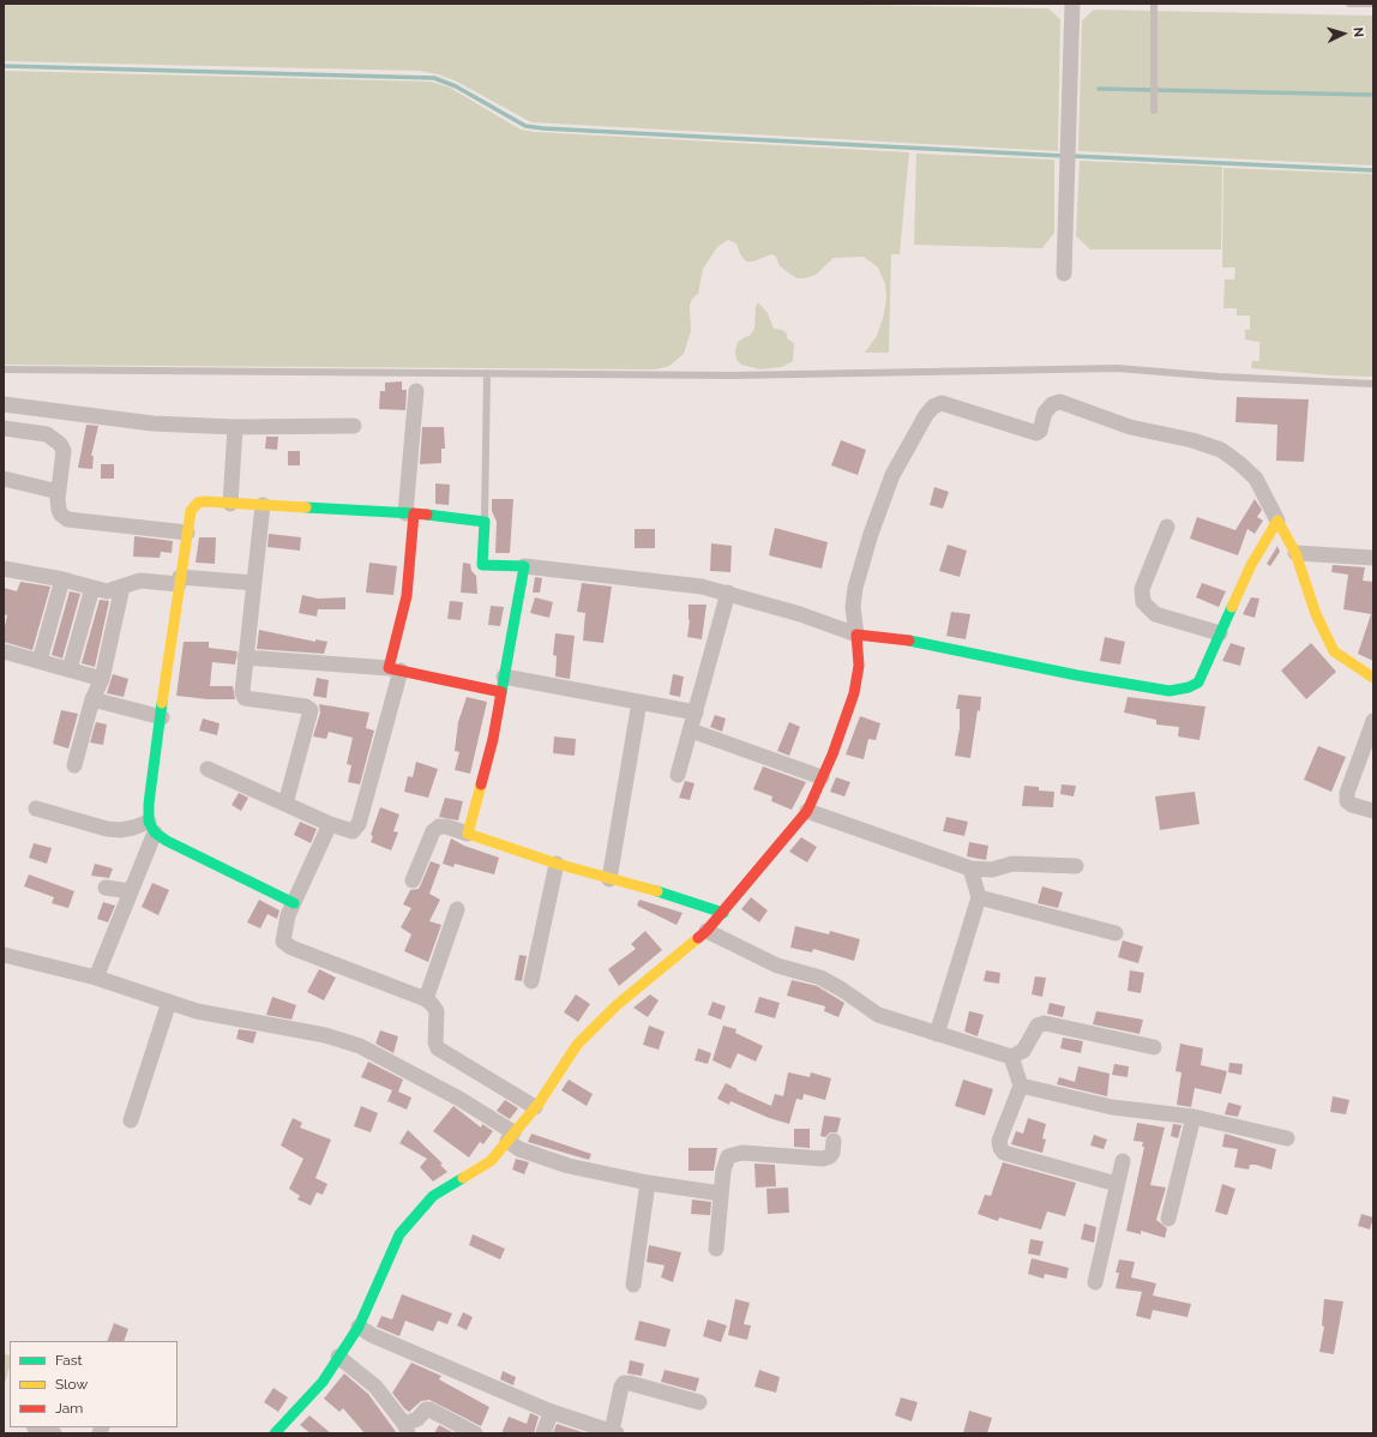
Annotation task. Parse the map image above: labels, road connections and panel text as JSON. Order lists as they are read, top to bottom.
{
  "legend": ["Fast", "Slow", "Jam"],
  "north": "right"
}
